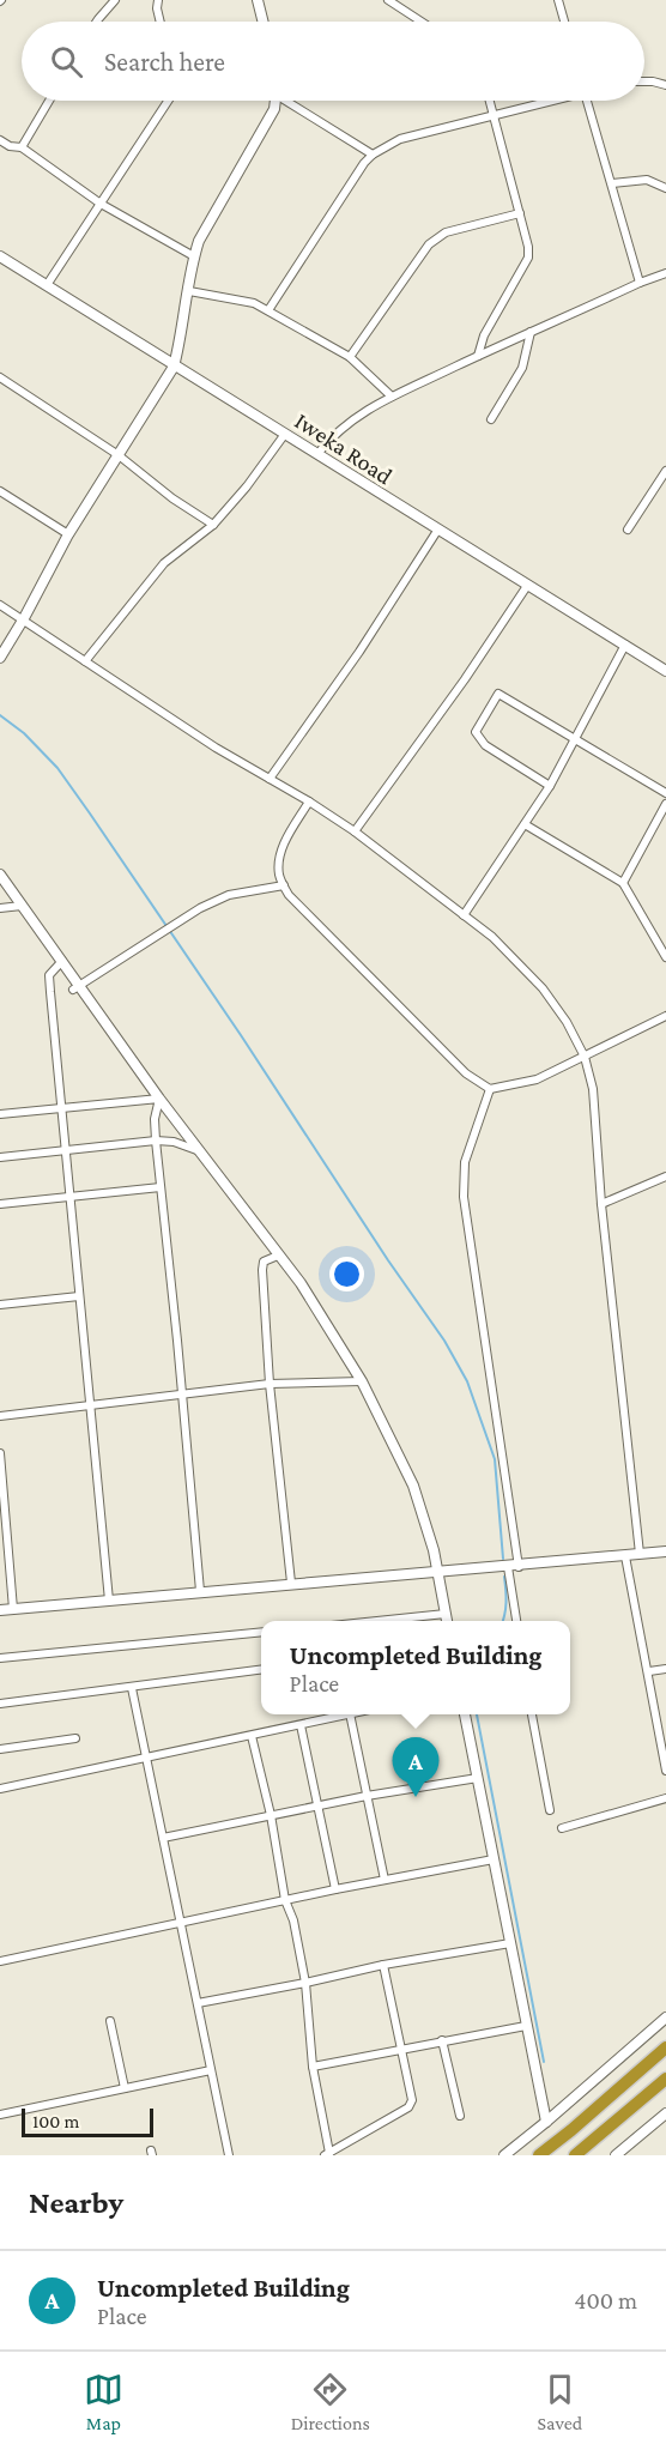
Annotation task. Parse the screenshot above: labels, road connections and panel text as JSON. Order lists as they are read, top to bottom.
{
  "streets": {
    "street": ["Iweka Road"]
  },
  "scale_bar": "100 m",
  "page": {
    "search": "Search here",
    "popup": ["Uncompleted Building", "Place"],
    "pins": "A",
    "scale": "100 m",
    "heading": "Nearby",
    "list": [
      {
        "mark": "A",
        "name": "Uncompleted Building",
        "note": "Place",
        "value": "400 m"
      }
    ],
    "nav": ["Map", "Directions", "Saved"]
  }
}
